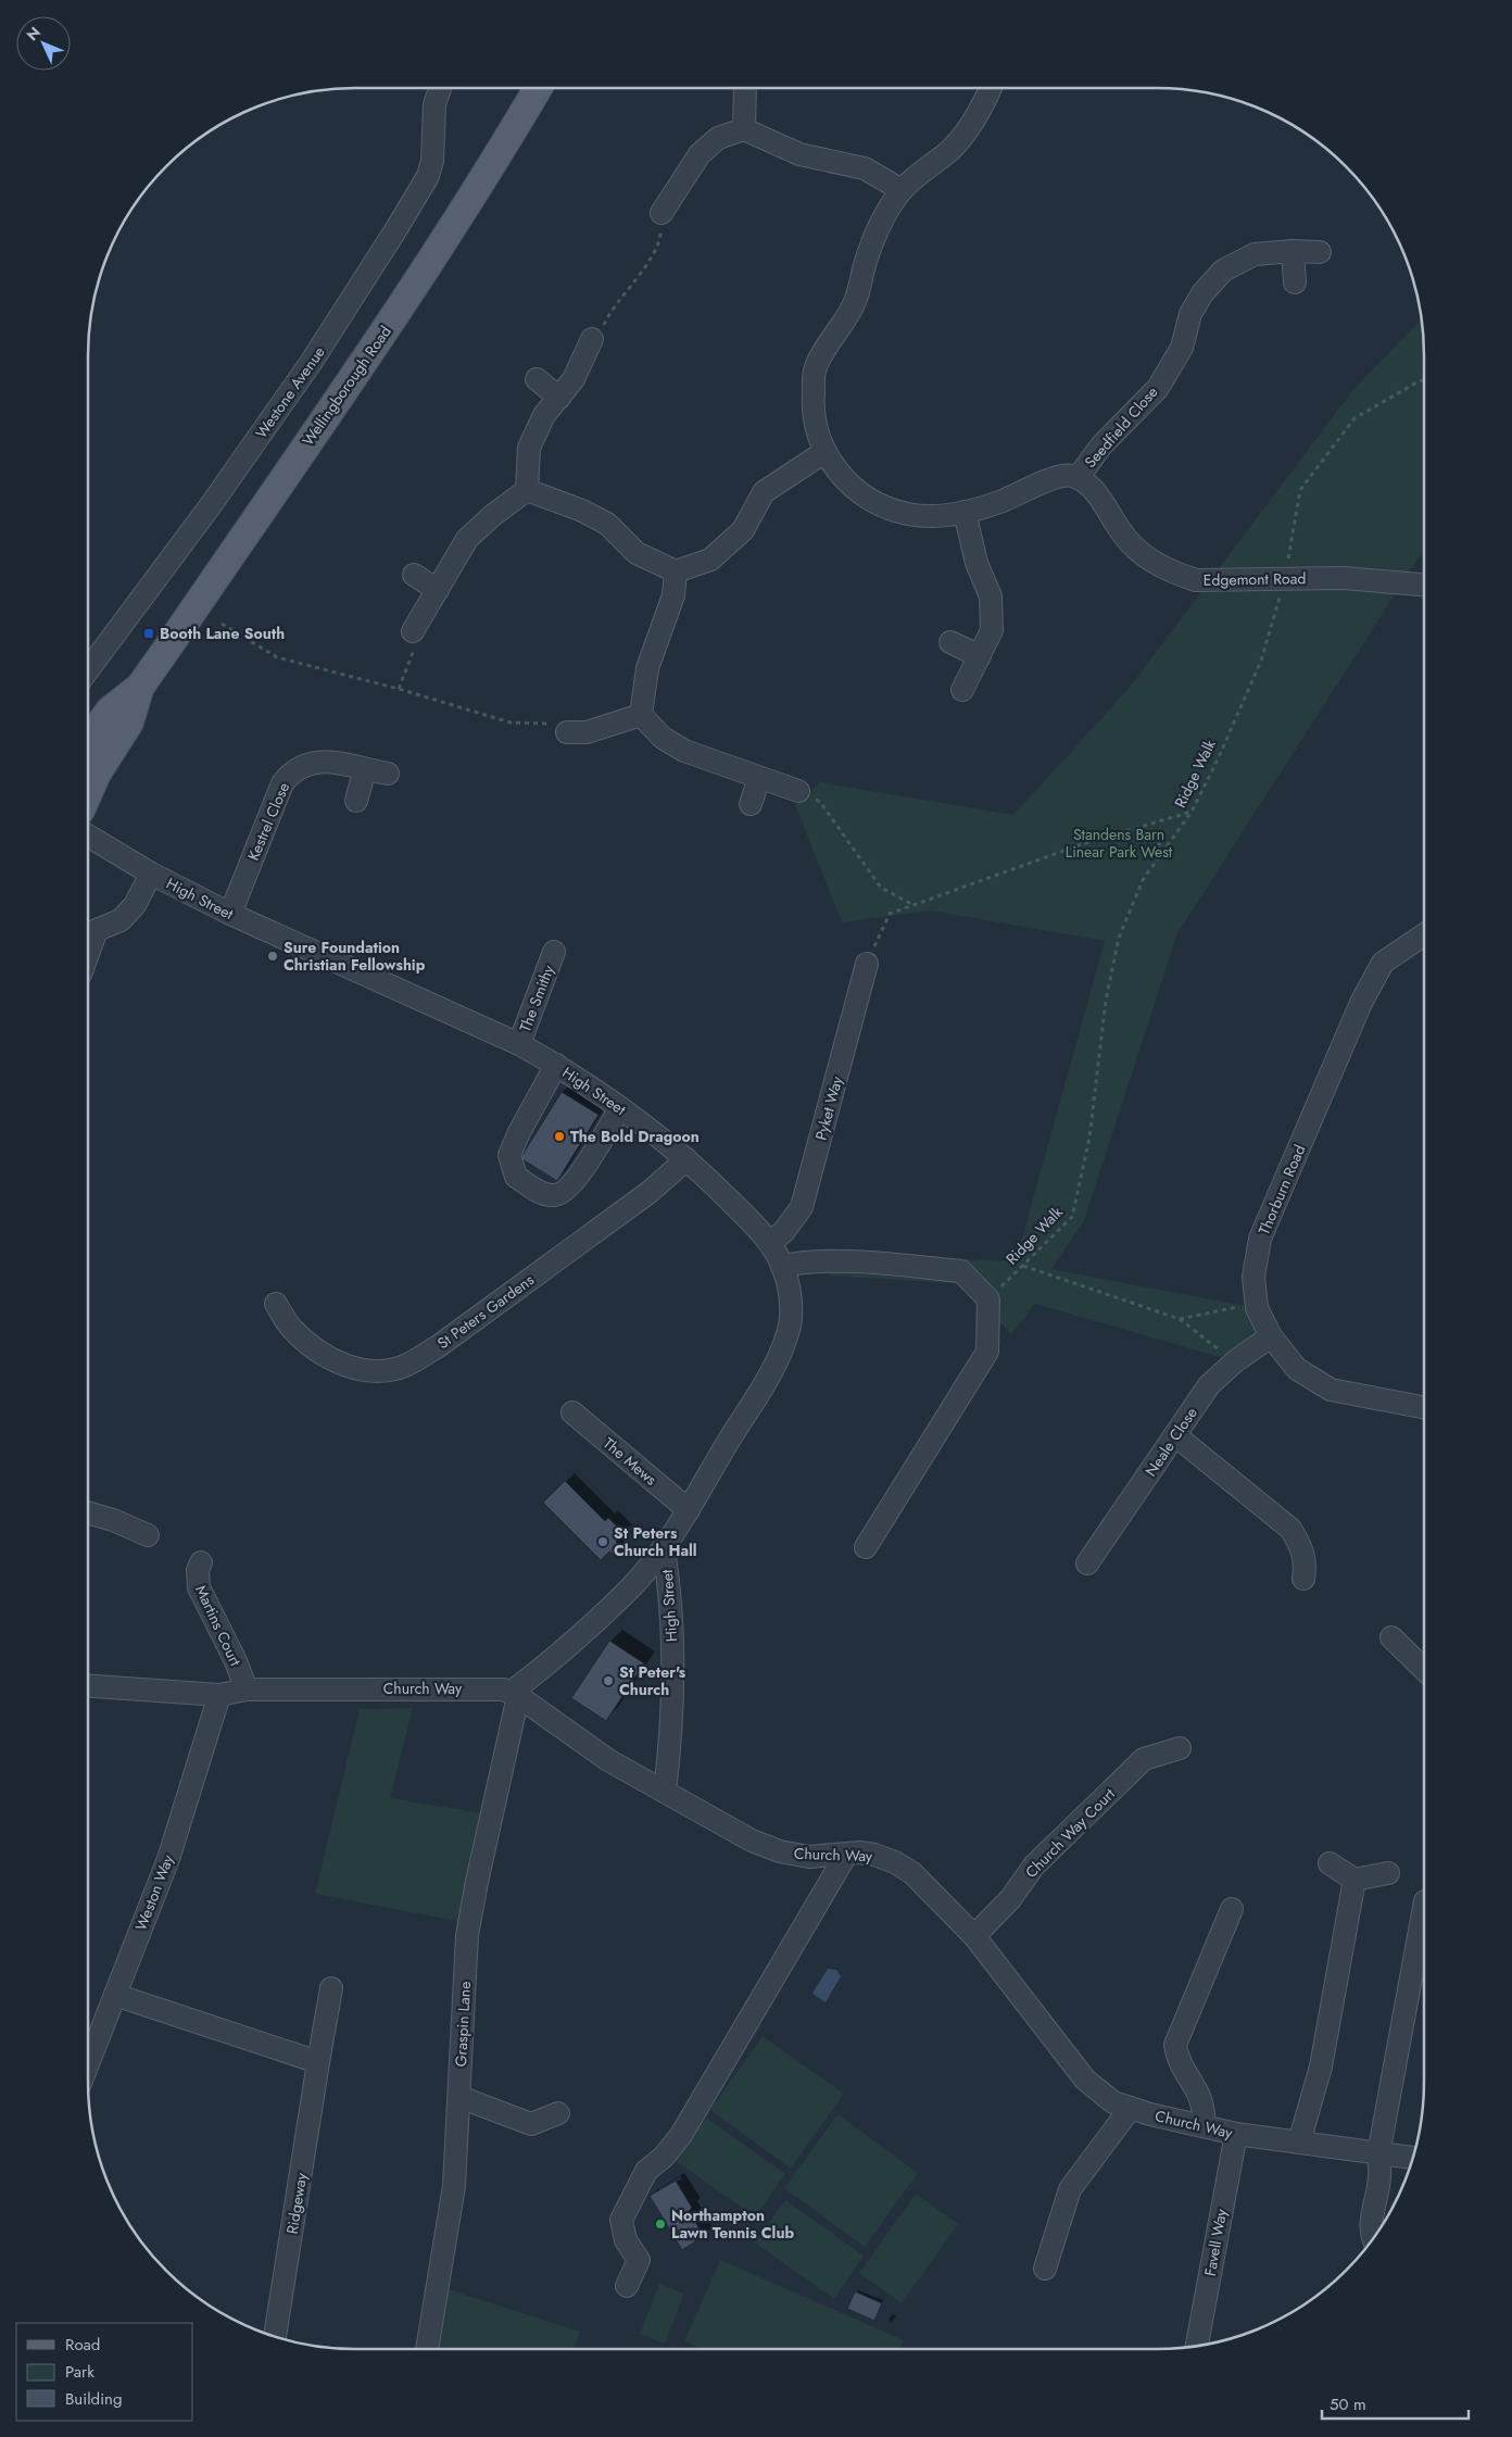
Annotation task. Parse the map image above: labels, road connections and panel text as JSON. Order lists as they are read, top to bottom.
{
  "streets": {
    "main road": ["Wellingborough Road"],
    "street": [
      "Westone Avenue",
      "Seedfield Close",
      "Edgemont Road",
      "Kestrel Close",
      "High Street",
      "The Smithy",
      "Pyket Way",
      "Thorburn Road",
      "St Peters Gardens",
      "Neale Close",
      "The Mews",
      "Martins Court",
      "Church Way",
      "Church Way Court",
      "Weston Way",
      "Graspin Lane",
      "Ridgeway",
      "Favell Way"
    ],
    "path": ["Ridge Walk"]
  },
  "crossings": [
    ["Seedfield Close", "Edgemont Road"],
    ["Edgemont Road", "Ridge Walk"],
    ["Kestrel Close", "High Street"],
    ["High Street", "The Smithy"],
    ["High Street", "Pyket Way"],
    ["High Street", "St Peters Gardens"],
    ["High Street", "The Mews"],
    ["High Street", "Church Way"],
    ["High Street", "Graspin Lane"],
    ["Thorburn Road", "Neale Close"],
    ["Martins Court", "Church Way"],
    ["Church Way", "Church Way Court"],
    ["Church Way", "Weston Way"],
    ["Church Way", "Graspin Lane"],
    ["Church Way", "Favell Way"]
  ],
  "parks": ["Standens Barn Linear Park West"],
  "places": {
    "transit": ["Booth Lane South"],
    "other": [
      "Sure Foundation Christian Fellowship",
      "The Bold Dragoon",
      "St Peters Church Hall",
      "St Peter's Church",
      "Northampton Lawn Tennis Club"
    ]
  },
  "legend": ["Road", "Park", "Building"],
  "scale_bar": "50 m",
  "north": "top left"
}
